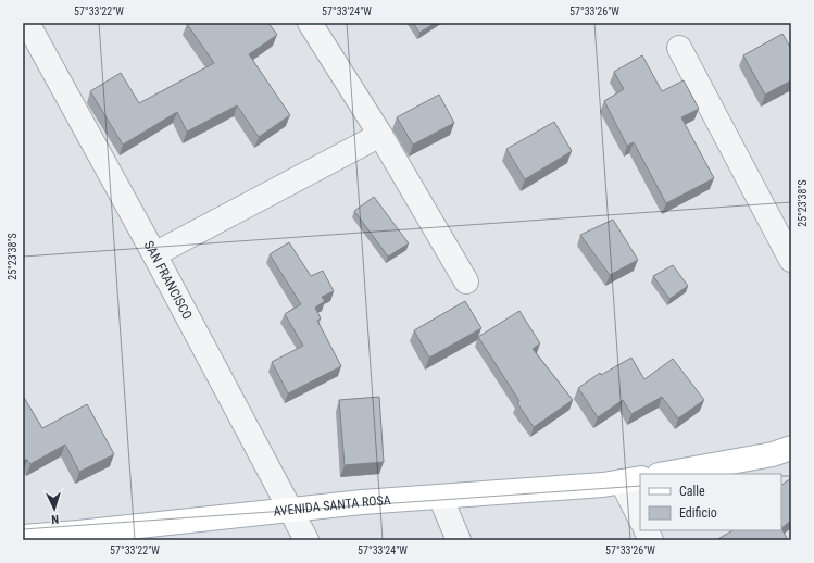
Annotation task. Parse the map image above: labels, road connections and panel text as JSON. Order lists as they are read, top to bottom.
{
  "streets": {
    "main road": ["AVENIDA SANTA ROSA"],
    "street": ["SAN FRANCISCO"]
  },
  "crossings": [
    ["SAN FRANCISCO", "AVENIDA SANTA ROSA"]
  ],
  "legend": ["Calle", "Edificio"],
  "north": "bottom",
  "coordinates": [
    "57°33'22\"W",
    "57°33'24\"W",
    "57°33'26\"W",
    "25°23'38\"S"
  ]
}
